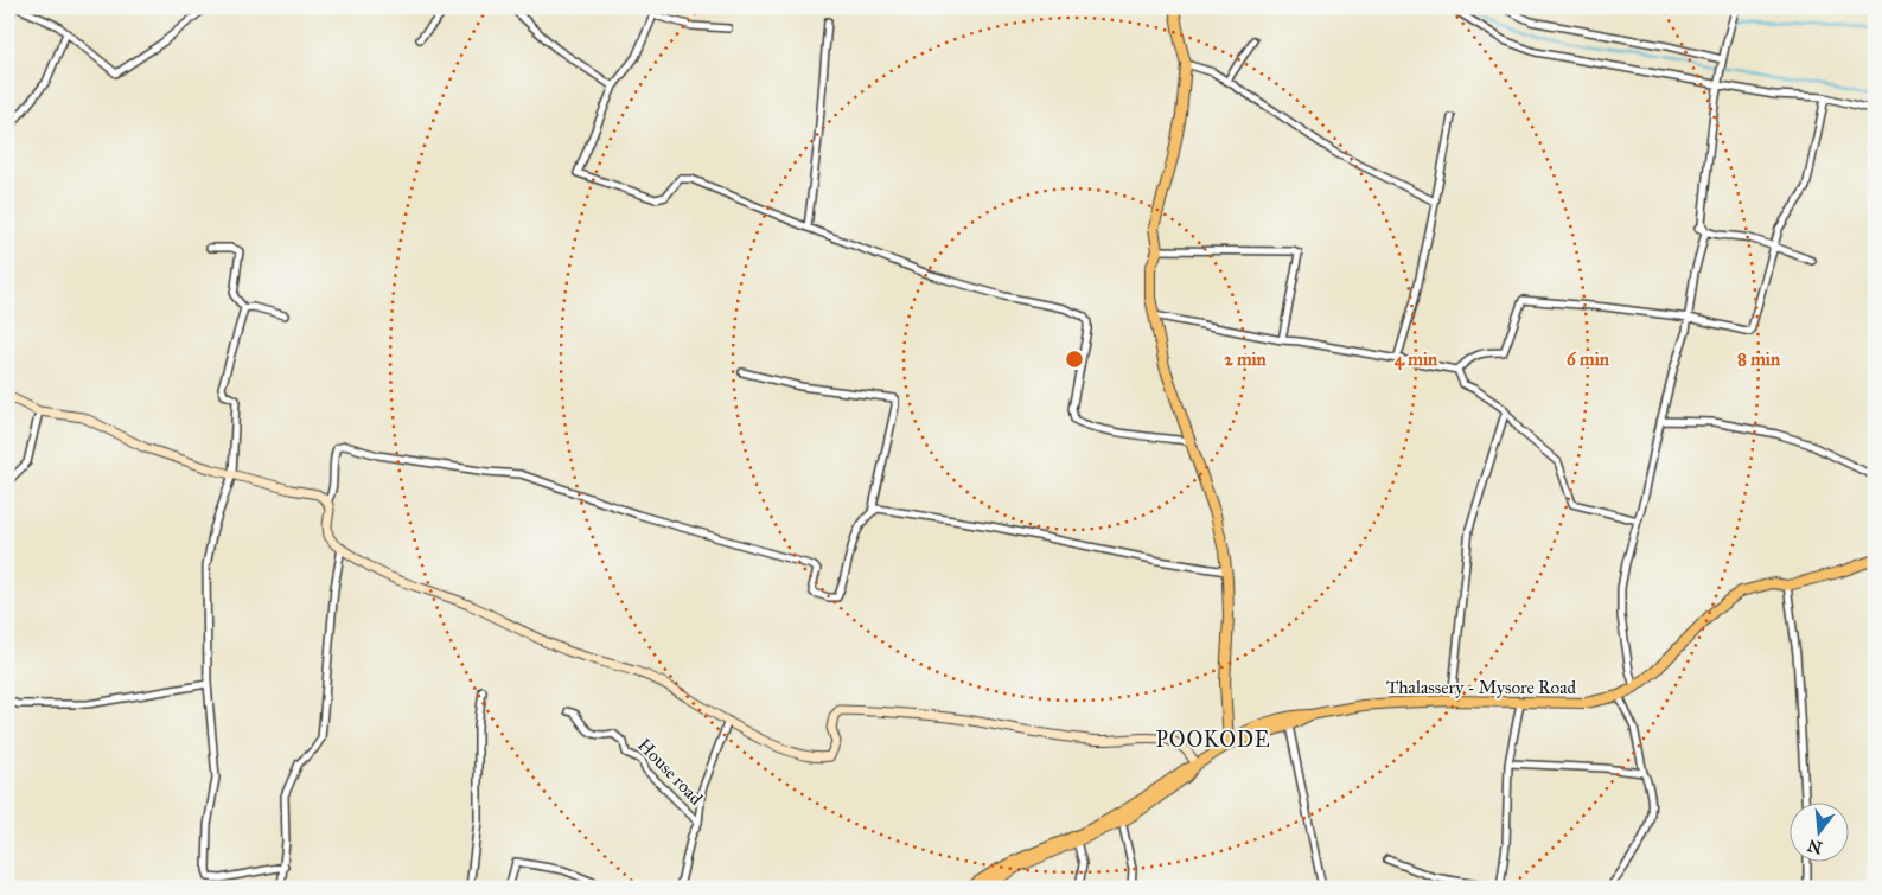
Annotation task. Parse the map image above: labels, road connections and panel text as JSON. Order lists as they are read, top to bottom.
{
  "streets": {
    "main road": ["Thalassery - Mysore Road"],
    "street": ["House road"]
  },
  "districts": ["POOKODE"],
  "north": "bottom",
  "rings": [
    "2 min",
    "4 min",
    "6 min",
    "8 min"
  ]
}
